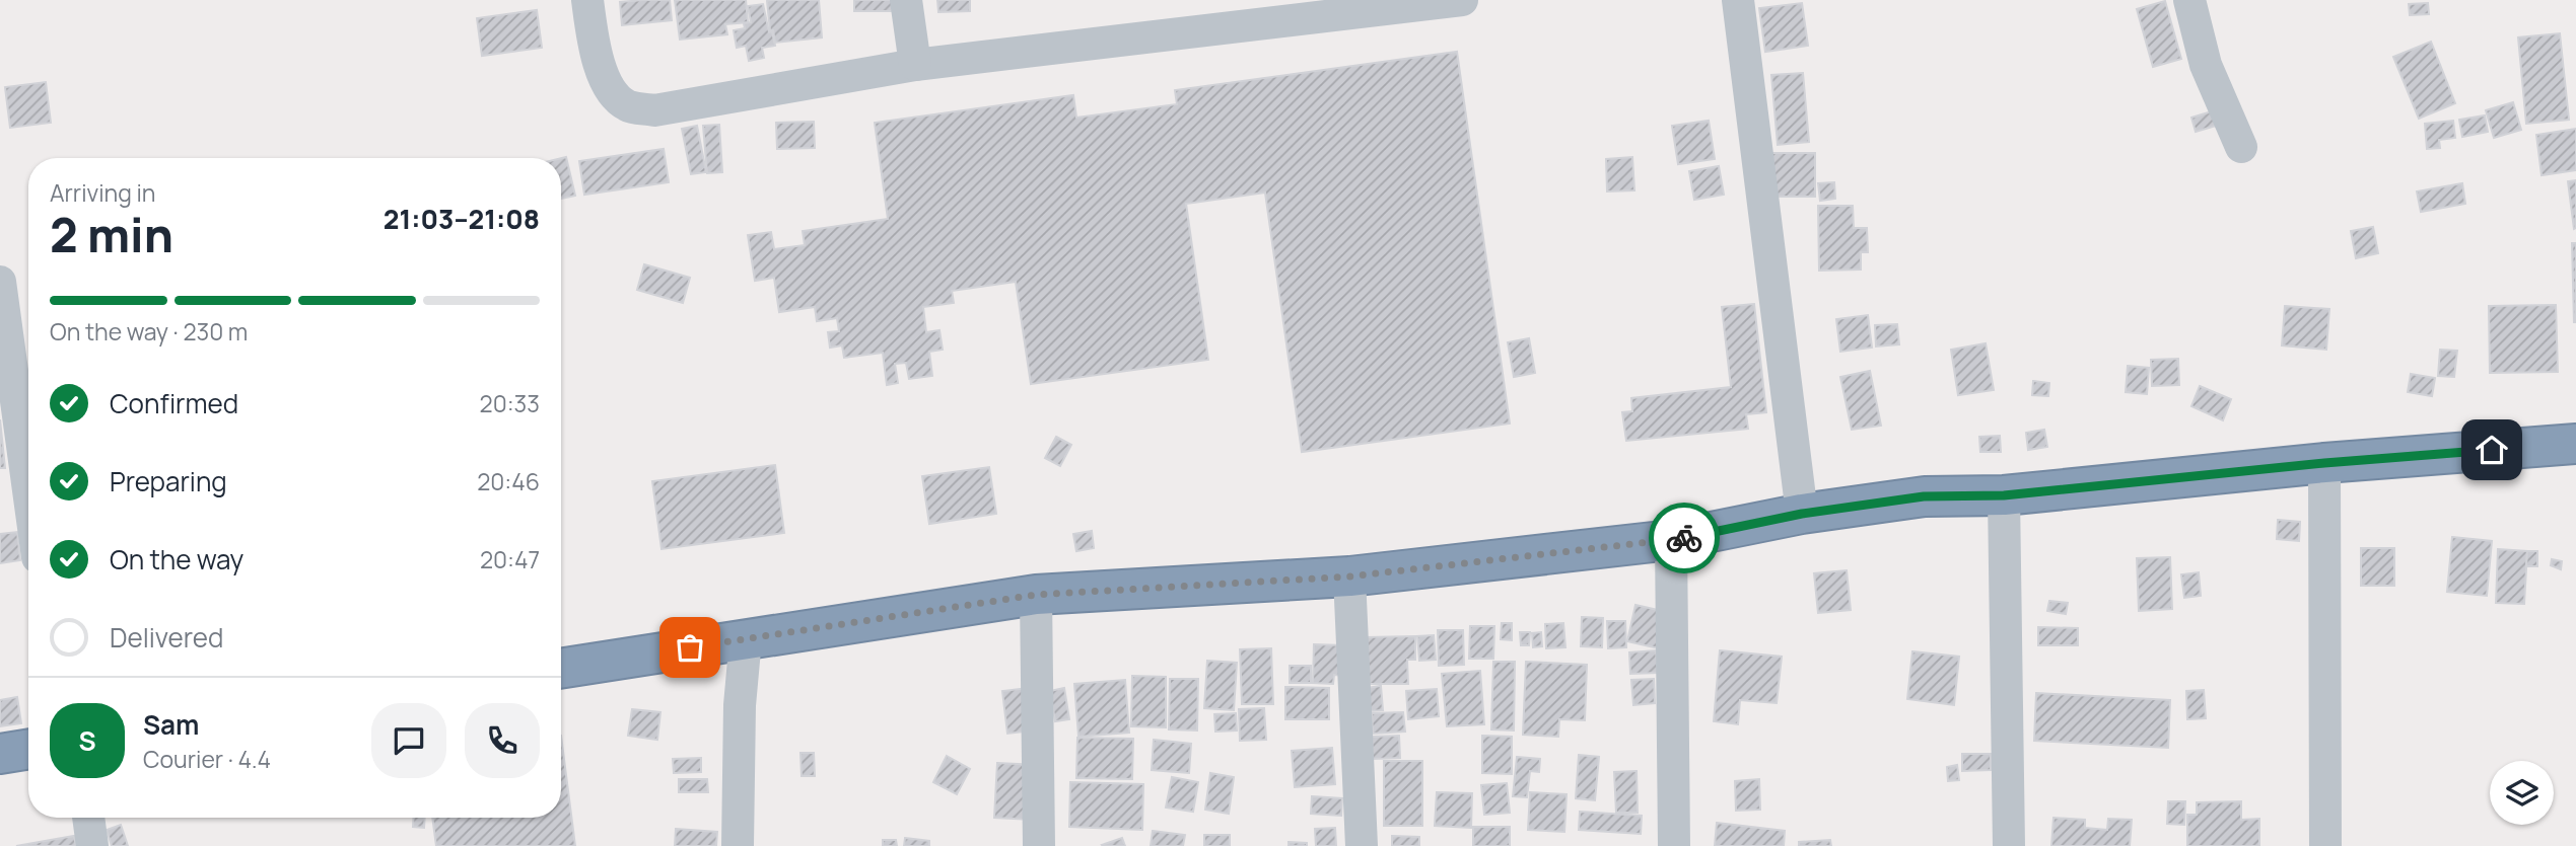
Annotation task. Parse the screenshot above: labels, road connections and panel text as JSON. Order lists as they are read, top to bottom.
{
  "page": {
    "heading": ["2 min", "Arriving in", "21:03–21:08"],
    "panel": ["Sam", "Courier · 4.4"],
    "bar": "On the way · 230 m",
    "list": [
      ["Confirmed", "20:33"],
      ["Preparing", "20:46"],
      ["On the way", "20:47"],
      "Delivered"
    ],
    "round": "S"
  }
}
